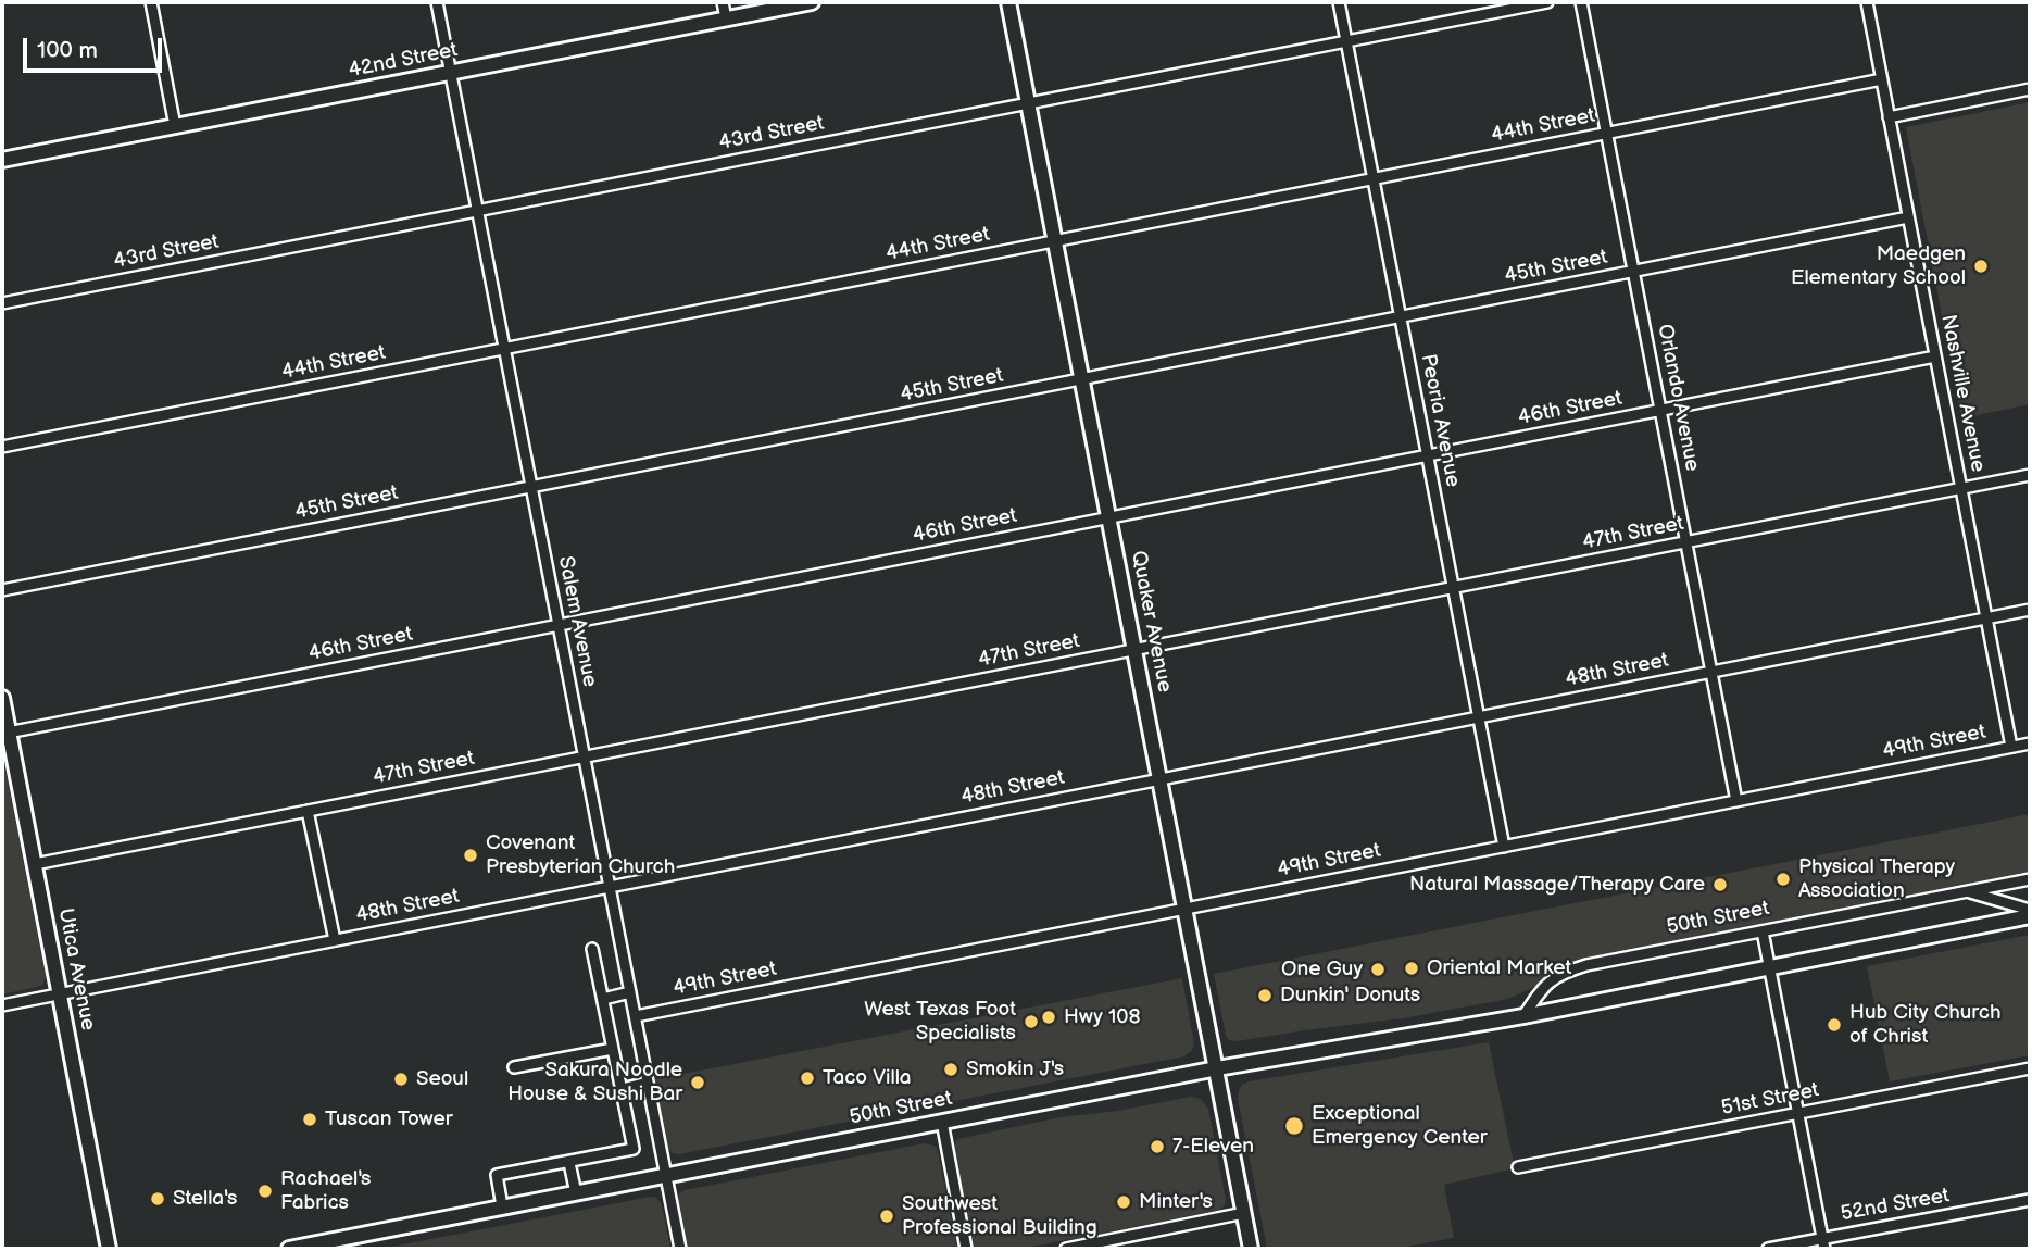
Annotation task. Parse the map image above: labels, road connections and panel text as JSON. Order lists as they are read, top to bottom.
{
  "streets": {
    "main road": [
      "42nd Street",
      "Quaker Avenue",
      "50th Street",
      "Utica Avenue"
    ],
    "street": [
      "44th Street",
      "43rd Street",
      "45th Street",
      "Nashville Avenue",
      "Orlando Avenue",
      "46th Street",
      "Peoria Avenue",
      "47th Street",
      "Salem Avenue",
      "48th Street",
      "49th Street",
      "51st Street",
      "52nd Street"
    ]
  },
  "crossings": [
    ["42nd Street", "Salem Avenue"],
    ["44th Street", "Nashville Avenue"],
    ["44th Street", "Orlando Avenue"],
    ["44th Street", "Peoria Avenue"],
    ["44th Street", "Salem Avenue"],
    ["44th Street", "Quaker Avenue"],
    ["43rd Street", "Peoria Avenue"],
    ["43rd Street", "Salem Avenue"],
    ["43rd Street", "Quaker Avenue"],
    ["45th Street", "Nashville Avenue"],
    ["45th Street", "Orlando Avenue"],
    ["45th Street", "Peoria Avenue"],
    ["45th Street", "Salem Avenue"],
    ["45th Street", "Quaker Avenue"],
    ["Nashville Avenue", "46th Street"],
    ["Nashville Avenue", "47th Street"],
    ["Nashville Avenue", "48th Street"],
    ["Nashville Avenue", "49th Street"],
    ["Orlando Avenue", "46th Street"],
    ["Orlando Avenue", "47th Street"],
    ["Orlando Avenue", "48th Street"],
    ["Orlando Avenue", "49th Street"],
    ["46th Street", "Peoria Avenue"],
    ["46th Street", "Salem Avenue"],
    ["46th Street", "Quaker Avenue"],
    ["46th Street", "Utica Avenue"],
    ["Peoria Avenue", "47th Street"],
    ["Peoria Avenue", "48th Street"],
    ["Peoria Avenue", "49th Street"],
    ["47th Street", "Salem Avenue"],
    ["47th Street", "Quaker Avenue"],
    ["47th Street", "Utica Avenue"],
    ["Salem Avenue", "48th Street"],
    ["Salem Avenue", "49th Street"],
    ["Salem Avenue", "50th Street"],
    ["Quaker Avenue", "48th Street"],
    ["Quaker Avenue", "49th Street"],
    ["Quaker Avenue", "50th Street"],
    ["48th Street", "Utica Avenue"]
  ],
  "places": [
    "Maedgen Elementary School",
    "Covenant Presbyterian Church",
    "Physical Therapy Association",
    "Natural Massage/Therapy Care",
    "Oriental Market",
    "One Guy",
    "Dunkin' Donuts",
    "Hwy 108",
    "West Texas Foot Specialists",
    "Hub City Church of Christ",
    "Smokin J's",
    "Taco Villa",
    "Seoul",
    "Sakura Noodle House & Sushi Bar",
    "Tuscan Tower",
    "Exceptional Emergency Center",
    "7-Eleven",
    "Rachael's Fabrics",
    "Stella's",
    "Minter's",
    "Southwest Professional Building"
  ],
  "scale_bar": "100 m"
}
